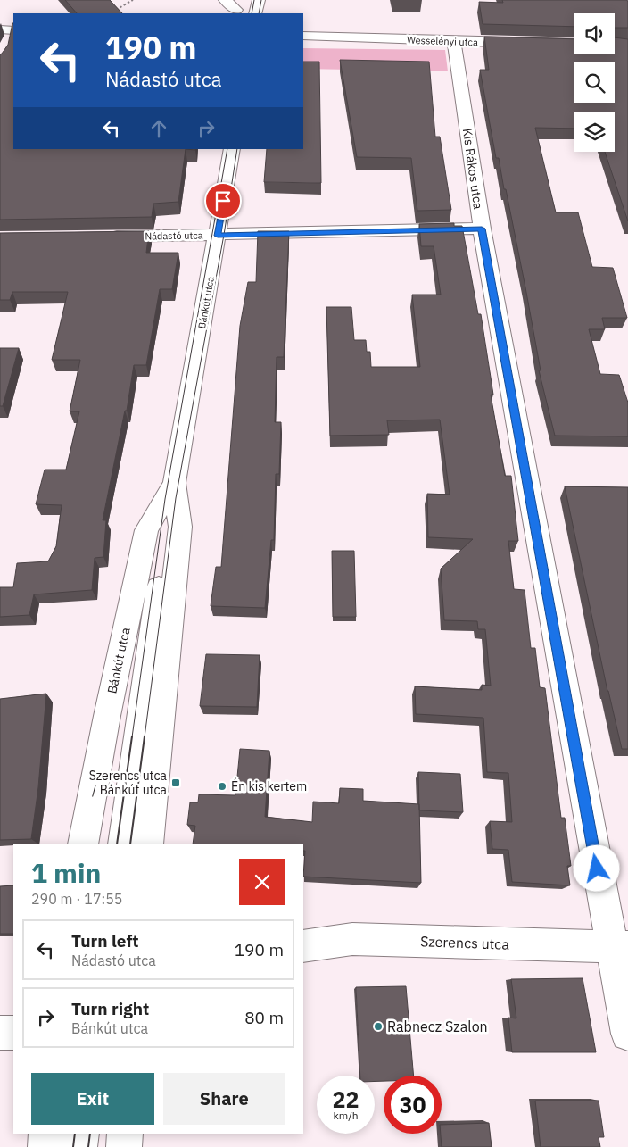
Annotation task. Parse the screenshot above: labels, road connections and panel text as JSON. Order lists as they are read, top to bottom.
{
  "streets": {
    "street": [
      "Wesselényi utca",
      "Kis Rákos utca",
      "Nádastó utca",
      "Bánkút utca",
      "Szerencs utca"
    ]
  },
  "crossings": [
    ["Wesselényi utca", "Kis Rákos utca"],
    ["Kis Rákos utca", "Nádastó utca"],
    ["Kis Rákos utca", "Szerencs utca"],
    ["Nádastó utca", "Bánkút utca"]
  ],
  "places": {
    "transit": ["Szerencs utca / Bánkút utca"],
    "other": ["Én kis kertem", "Rabnecz Szalon"]
  },
  "page": {
    "turn": ["190 m", "Nádastó utca"],
    "heading": ["1 min", "290 m · 17:55"],
    "list": [
      {
        "name": "Turn left",
        "note": "Nádastó utca",
        "value": "190 m"
      },
      {
        "name": "Turn right",
        "note": "Bánkút utca",
        "value": "80 m"
      }
    ],
    "buttons": ["Exit", "Share"],
    "speed": "22 km/h",
    "limit": "30"
  }
}
